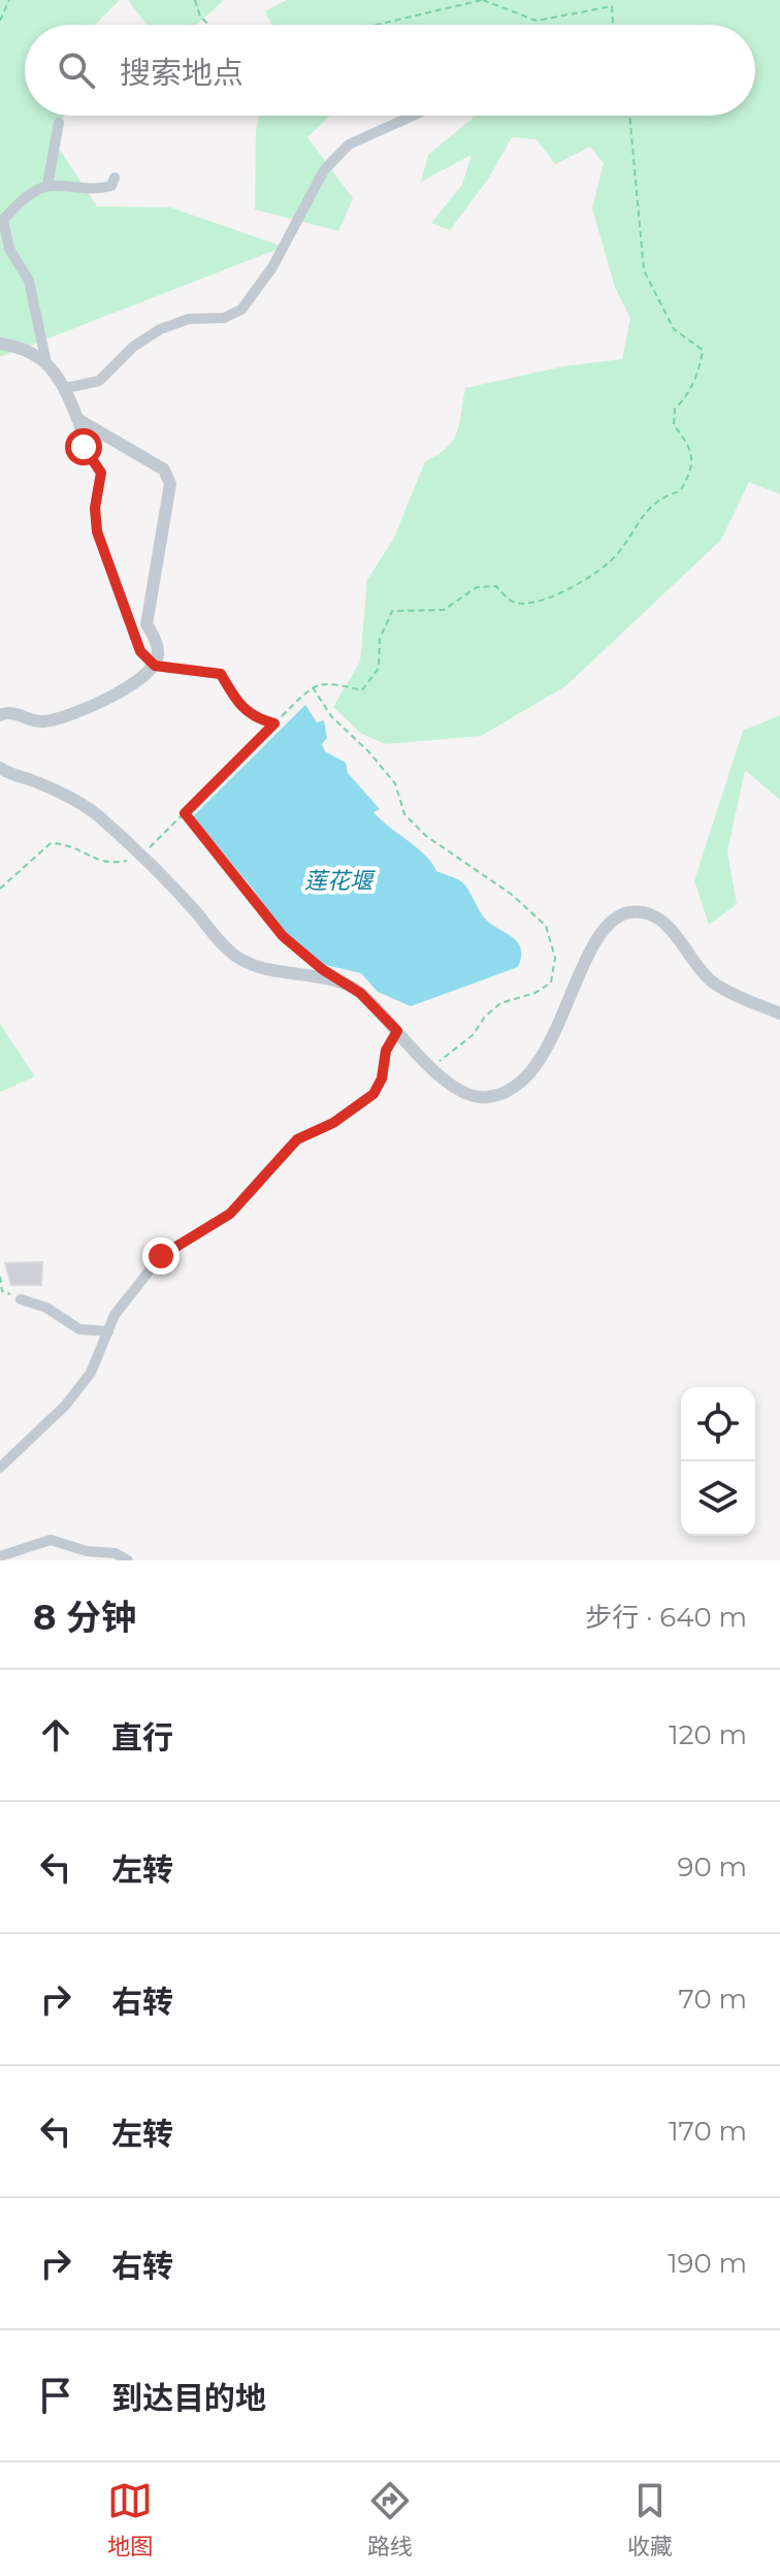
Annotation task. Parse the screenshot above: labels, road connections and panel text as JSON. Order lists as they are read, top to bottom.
{
  "water": ["莲花堰"],
  "page": {
    "search": "搜索地点",
    "heading": ["8 分钟", "步行 · 640 m"],
    "list": [
      ["直行", "120 m"],
      ["左转", "90 m"],
      ["右转", "70 m"],
      ["左转", "170 m"],
      ["右转", "190 m"],
      "到达目的地"
    ],
    "nav": ["地图", "路线", "收藏"]
  }
}
